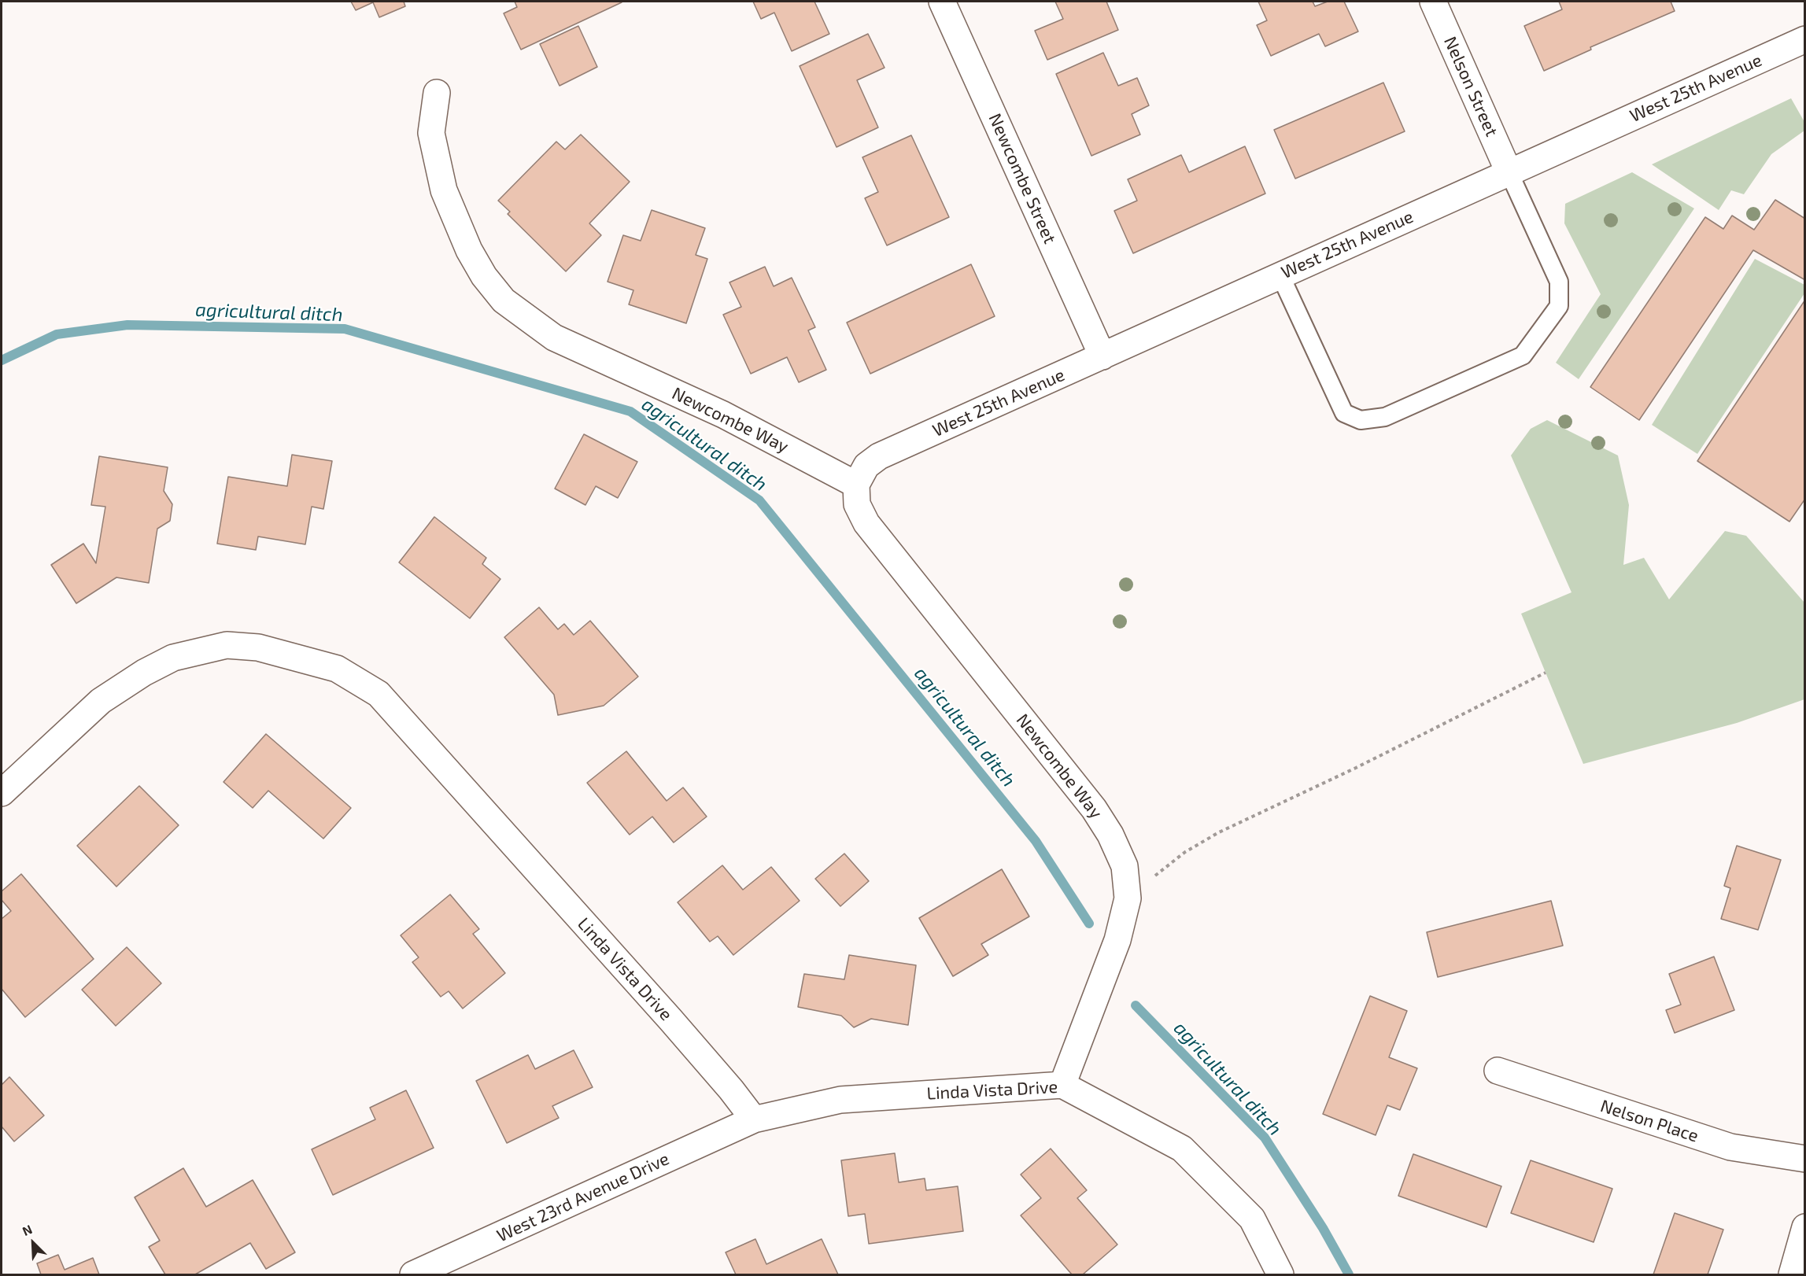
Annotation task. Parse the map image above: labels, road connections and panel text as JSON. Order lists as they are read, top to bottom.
{
  "streets": {
    "street": [
      "Nelson Street",
      "West 25th Avenue",
      "Newcombe Street",
      "Newcombe Way",
      "Linda Vista Drive",
      "Nelson Place",
      "West 23rd Avenue Drive"
    ]
  },
  "crossings": [
    ["Nelson Street", "West 25th Avenue"],
    ["West 25th Avenue", "Newcombe Street"],
    ["West 25th Avenue", "Newcombe Way"],
    ["Newcombe Way", "Linda Vista Drive"],
    ["Linda Vista Drive", "West 23rd Avenue Drive"]
  ],
  "water": ["agricultural ditch"],
  "north": "top left"
}
